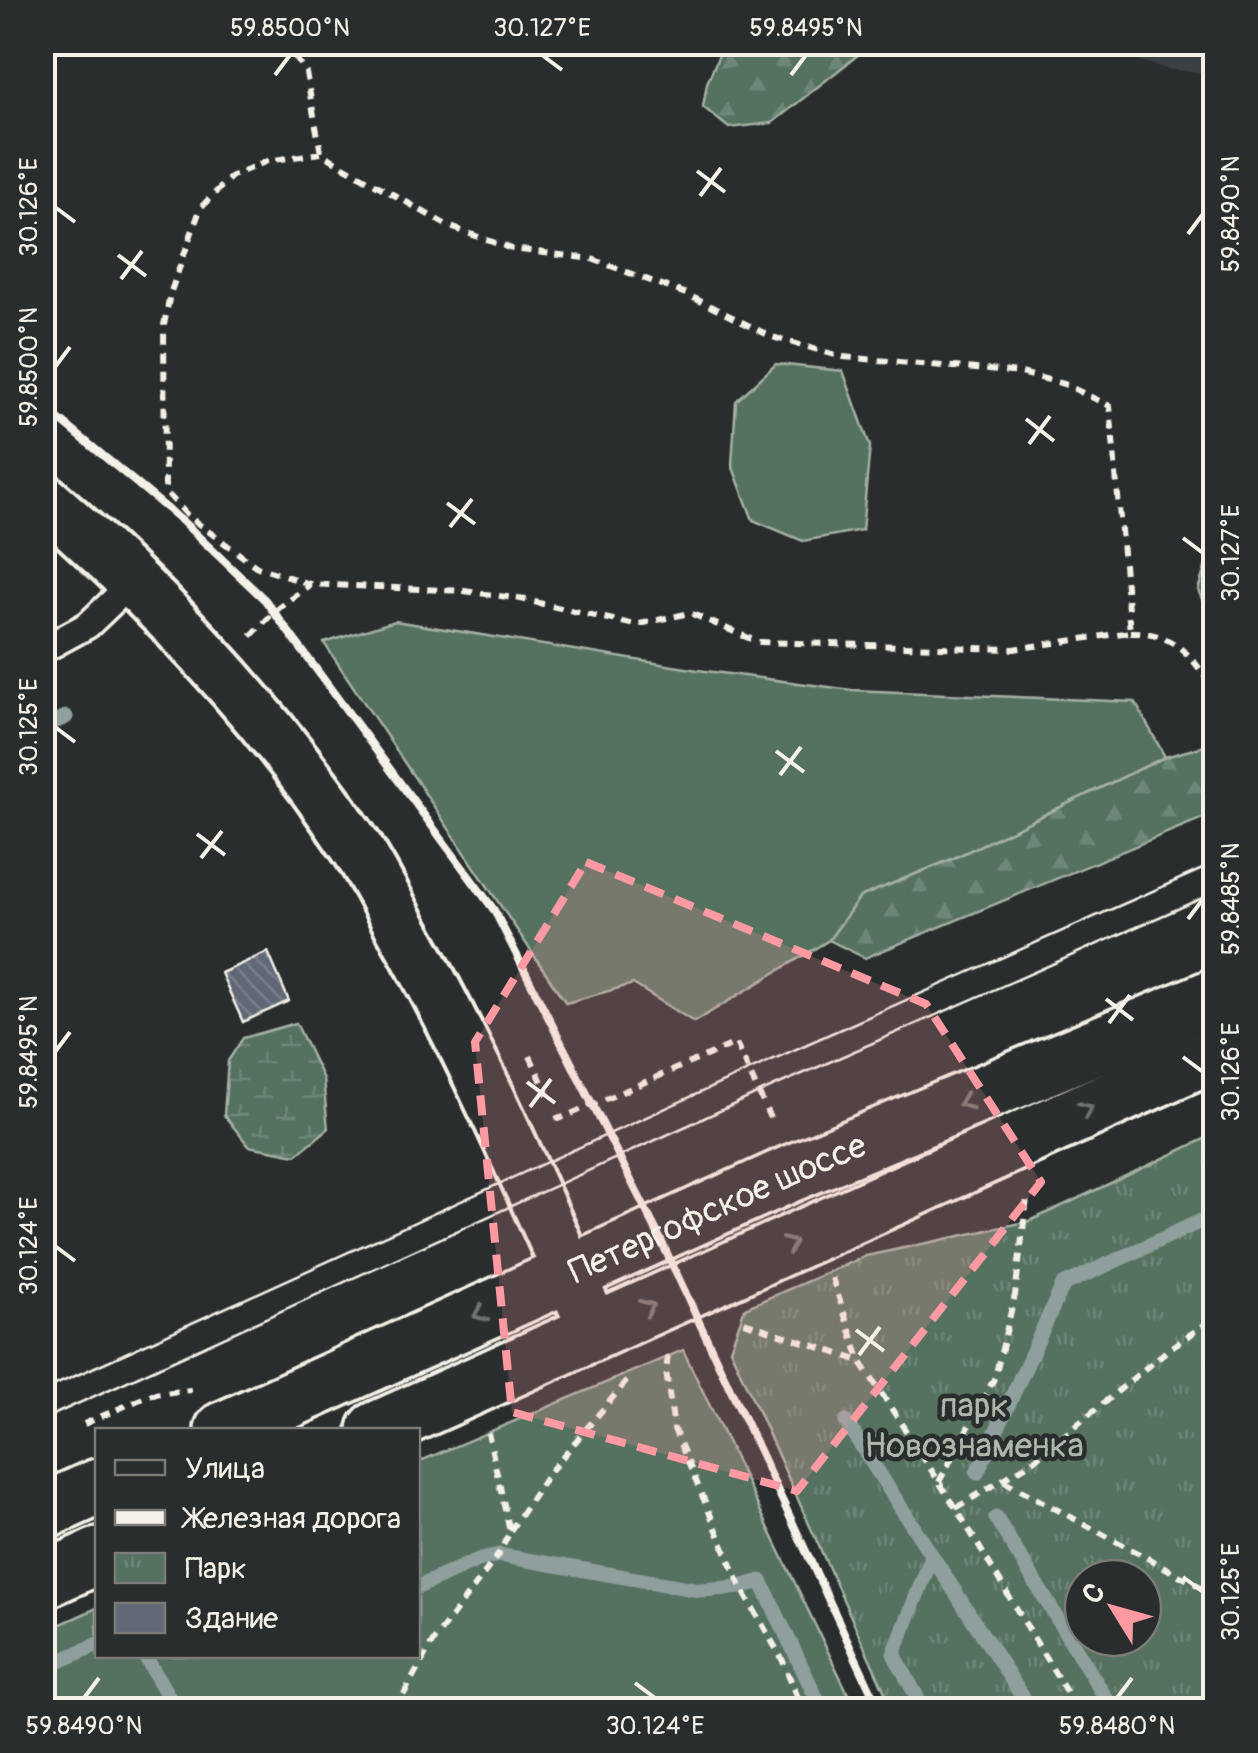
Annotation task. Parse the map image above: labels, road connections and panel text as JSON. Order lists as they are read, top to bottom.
{
  "streets": {
    "main road": ["Петергофское шоссе"]
  },
  "parks": ["парк Новознаменка"],
  "legend": [
    "Улица",
    "Железная дорога",
    "Парк",
    "Здание"
  ],
  "north": "top left",
  "coordinates": [
    "59.8500°N",
    "30.127°E",
    "59.8495°N",
    "30.126°E",
    "59.8490°N",
    "30.125°E",
    "59.8485°N",
    "30.124°E",
    "59.8480°N"
  ]
}
